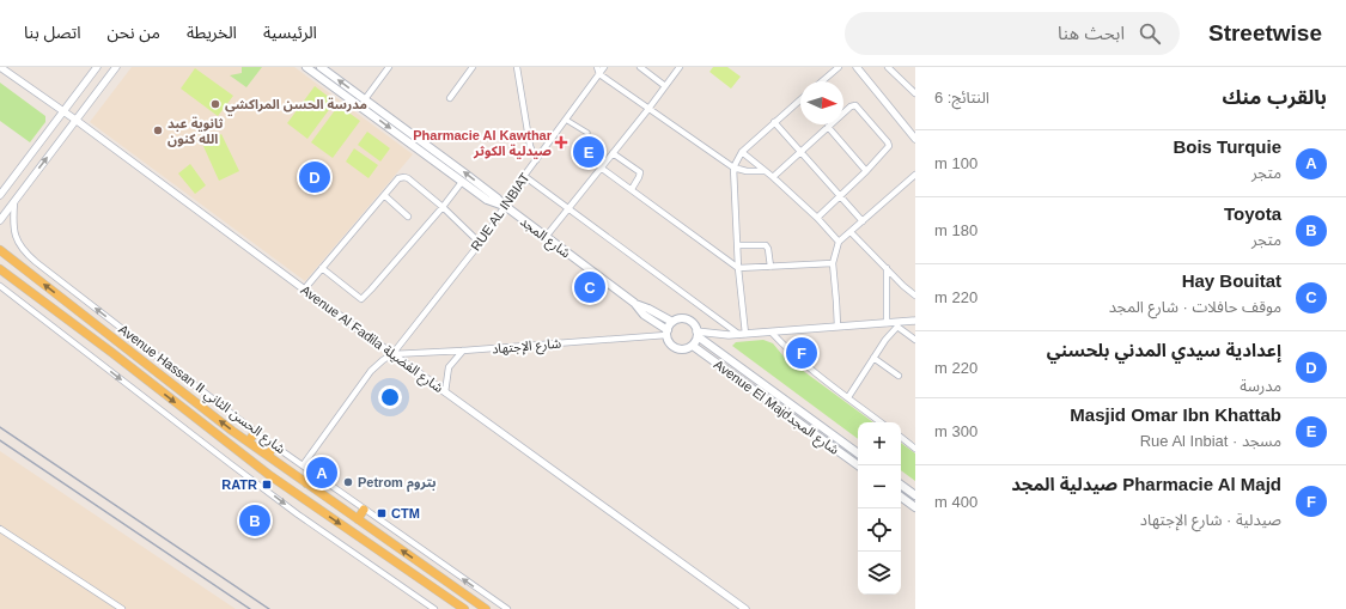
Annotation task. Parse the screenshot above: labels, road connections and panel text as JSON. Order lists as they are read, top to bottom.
{
  "streets": {
    "main road": ["شارع المجد", "Avenue Hassan II شارع الحسن الثاني", "Avenue El Majdشارع المجد"],
    "street": ["RUE AL INBIAT", "Avenue Al Fadila شارع الفضيلة", "شارع الإجتهاد"]
  },
  "crossings": [
    ["RUE AL INBIAT", "شارع المجد"],
    ["RUE AL INBIAT", "Avenue Al Fadila شارع الفضيلة"],
    ["RUE AL INBIAT", "شارع الإجتهاد"],
    ["شارع المجد", "شارع الإجتهاد"],
    ["شارع المجد", "Avenue El Majdشارع المجد"],
    ["Avenue Al Fadila شارع الفضيلة", "شارع الإجتهاد"],
    ["شارع الإجتهاد", "Avenue El Majdشارع المجد"]
  ],
  "places": {
    "other": ["مدرسة الحسن المراكشي", "ثانوية عبد الله كنون", "Petrom بتروم"],
    "health": ["Pharmacie Al Kawthar صيدلية الكوثر"],
    "transit": ["RATR", "CTM"]
  },
  "north": "right",
  "page": {
    "header": "Streetwise",
    "search": "ابحث هنا",
    "nav": [
      "الرئيسية",
      "الخريطة",
      "من نحن",
      "اتصل بنا"
    ],
    "heading": ["بالقرب منك", "النتائج: 6"],
    "list": [
      {
        "mark": "A",
        "name": "Bois Turquie",
        "note": "متجر",
        "value": "100 m"
      },
      {
        "mark": "B",
        "name": "Toyota",
        "note": "متجر",
        "value": "180 m"
      },
      {
        "mark": "C",
        "name": "Hay Bouitat",
        "note": "موقف حافلات · شارع المجد",
        "value": "220 m"
      },
      {
        "mark": "D",
        "name": "إعدادية سيدي المدني بلحسني",
        "note": "مدرسة",
        "value": "220 m"
      },
      {
        "mark": "E",
        "name": "Masjid Omar Ibn Khattab",
        "note": "مسجد · Rue Al Inbiat",
        "value": "300 m"
      },
      {
        "mark": "F",
        "name": "Pharmacie Al Majd صيدلية المجد",
        "note": "صيدلية · شارع الإجتهاد",
        "value": "400 m"
      }
    ],
    "pins": [
      "E",
      "D",
      "C",
      "F",
      "A",
      "B"
    ],
    "map_buttons": ["+", "−"]
  }
}
